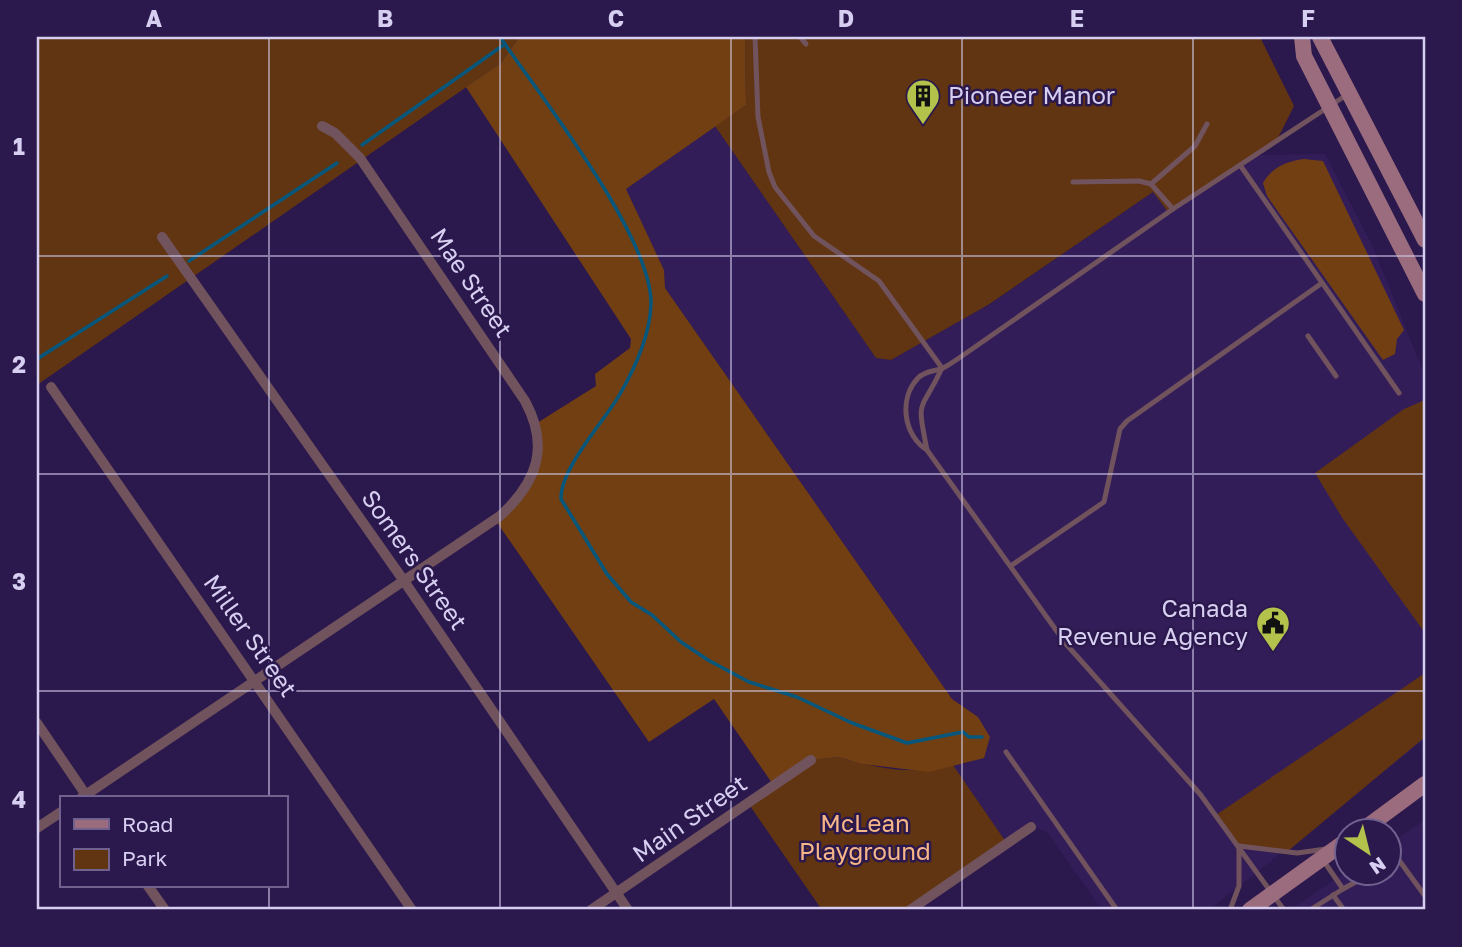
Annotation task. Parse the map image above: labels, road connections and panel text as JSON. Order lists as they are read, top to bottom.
{
  "streets": {
    "street": [
      "Mae Street",
      "Somers Street",
      "Miller Street",
      "Main Street"
    ]
  },
  "crossings": [
    ["Mae Street", "Somers Street"],
    ["Somers Street", "Main Street"]
  ],
  "parks": ["McLean Playground"],
  "places": {
    "building": ["Pioneer Manor"],
    "public building": ["Canada Revenue Agency"]
  },
  "legend": ["Road", "Park"],
  "north": "bottom right",
  "grid": {
    "columns": [
      "A",
      "B",
      "C",
      "D",
      "E",
      "F"
    ],
    "rows": [
      "1",
      "2",
      "3",
      "4"
    ]
  }
}
